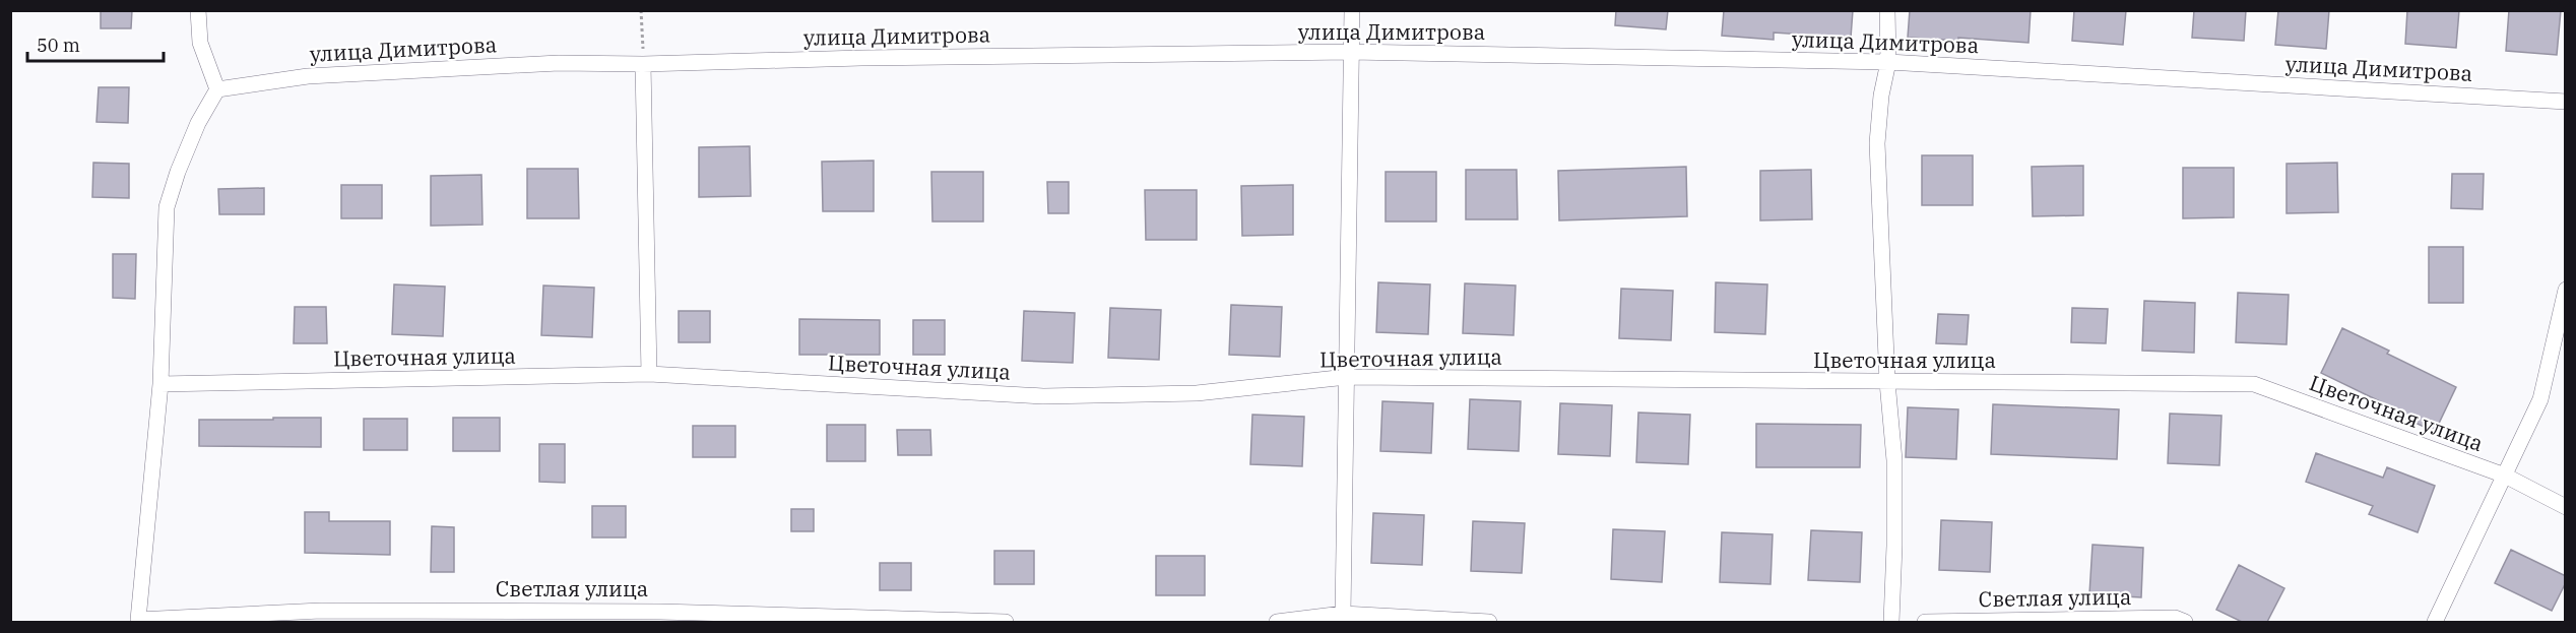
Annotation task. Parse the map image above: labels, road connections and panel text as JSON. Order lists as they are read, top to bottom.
{
  "streets": {
    "street": ["улица Димитрова", "Цветочная улица", "Светлая улица"]
  },
  "crossings": [
    ["Цветочная улица", "Светлая улица"]
  ],
  "scale_bar": "50 m"
}
